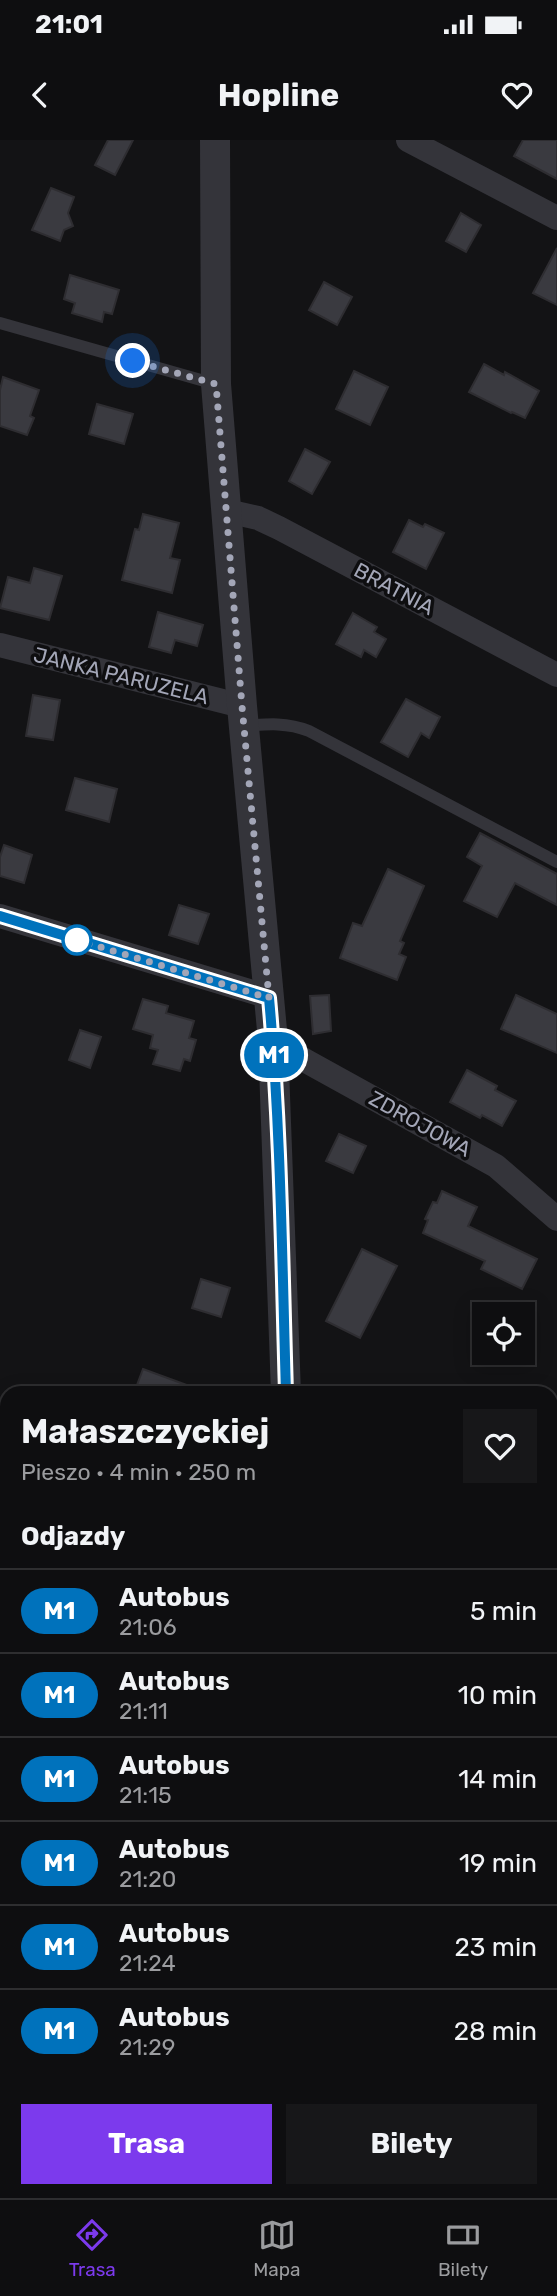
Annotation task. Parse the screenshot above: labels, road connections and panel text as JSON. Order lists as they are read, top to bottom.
{
  "streets": {
    "street": ["BRATNIA", "JANKA PARUZELA", "ZDROJOWA"]
  },
  "lines": ["bus line M1"],
  "page": {
    "status": "21:01",
    "header": "Hopline",
    "on_map": "M1",
    "heading": [
      ["Małaszczyckiej", "Pieszo · 4 min · 250 m"],
      "Odjazdy"
    ],
    "list": [
      {
        "mark": "M1",
        "name": "Autobus",
        "note": "21:06",
        "value": "5 min"
      },
      {
        "mark": "M1",
        "name": "Autobus",
        "note": "21:11",
        "value": "10 min"
      },
      {
        "mark": "M1",
        "name": "Autobus",
        "note": "21:15",
        "value": "14 min"
      },
      {
        "mark": "M1",
        "name": "Autobus",
        "note": "21:20",
        "value": "19 min"
      },
      {
        "mark": "M1",
        "name": "Autobus",
        "note": "21:24",
        "value": "23 min"
      },
      {
        "mark": "M1",
        "name": "Autobus",
        "note": "21:29",
        "value": "28 min"
      }
    ],
    "buttons": ["Trasa", "Bilety"],
    "tabs": ["Trasa", "Mapa", "Bilety"]
  }
}
